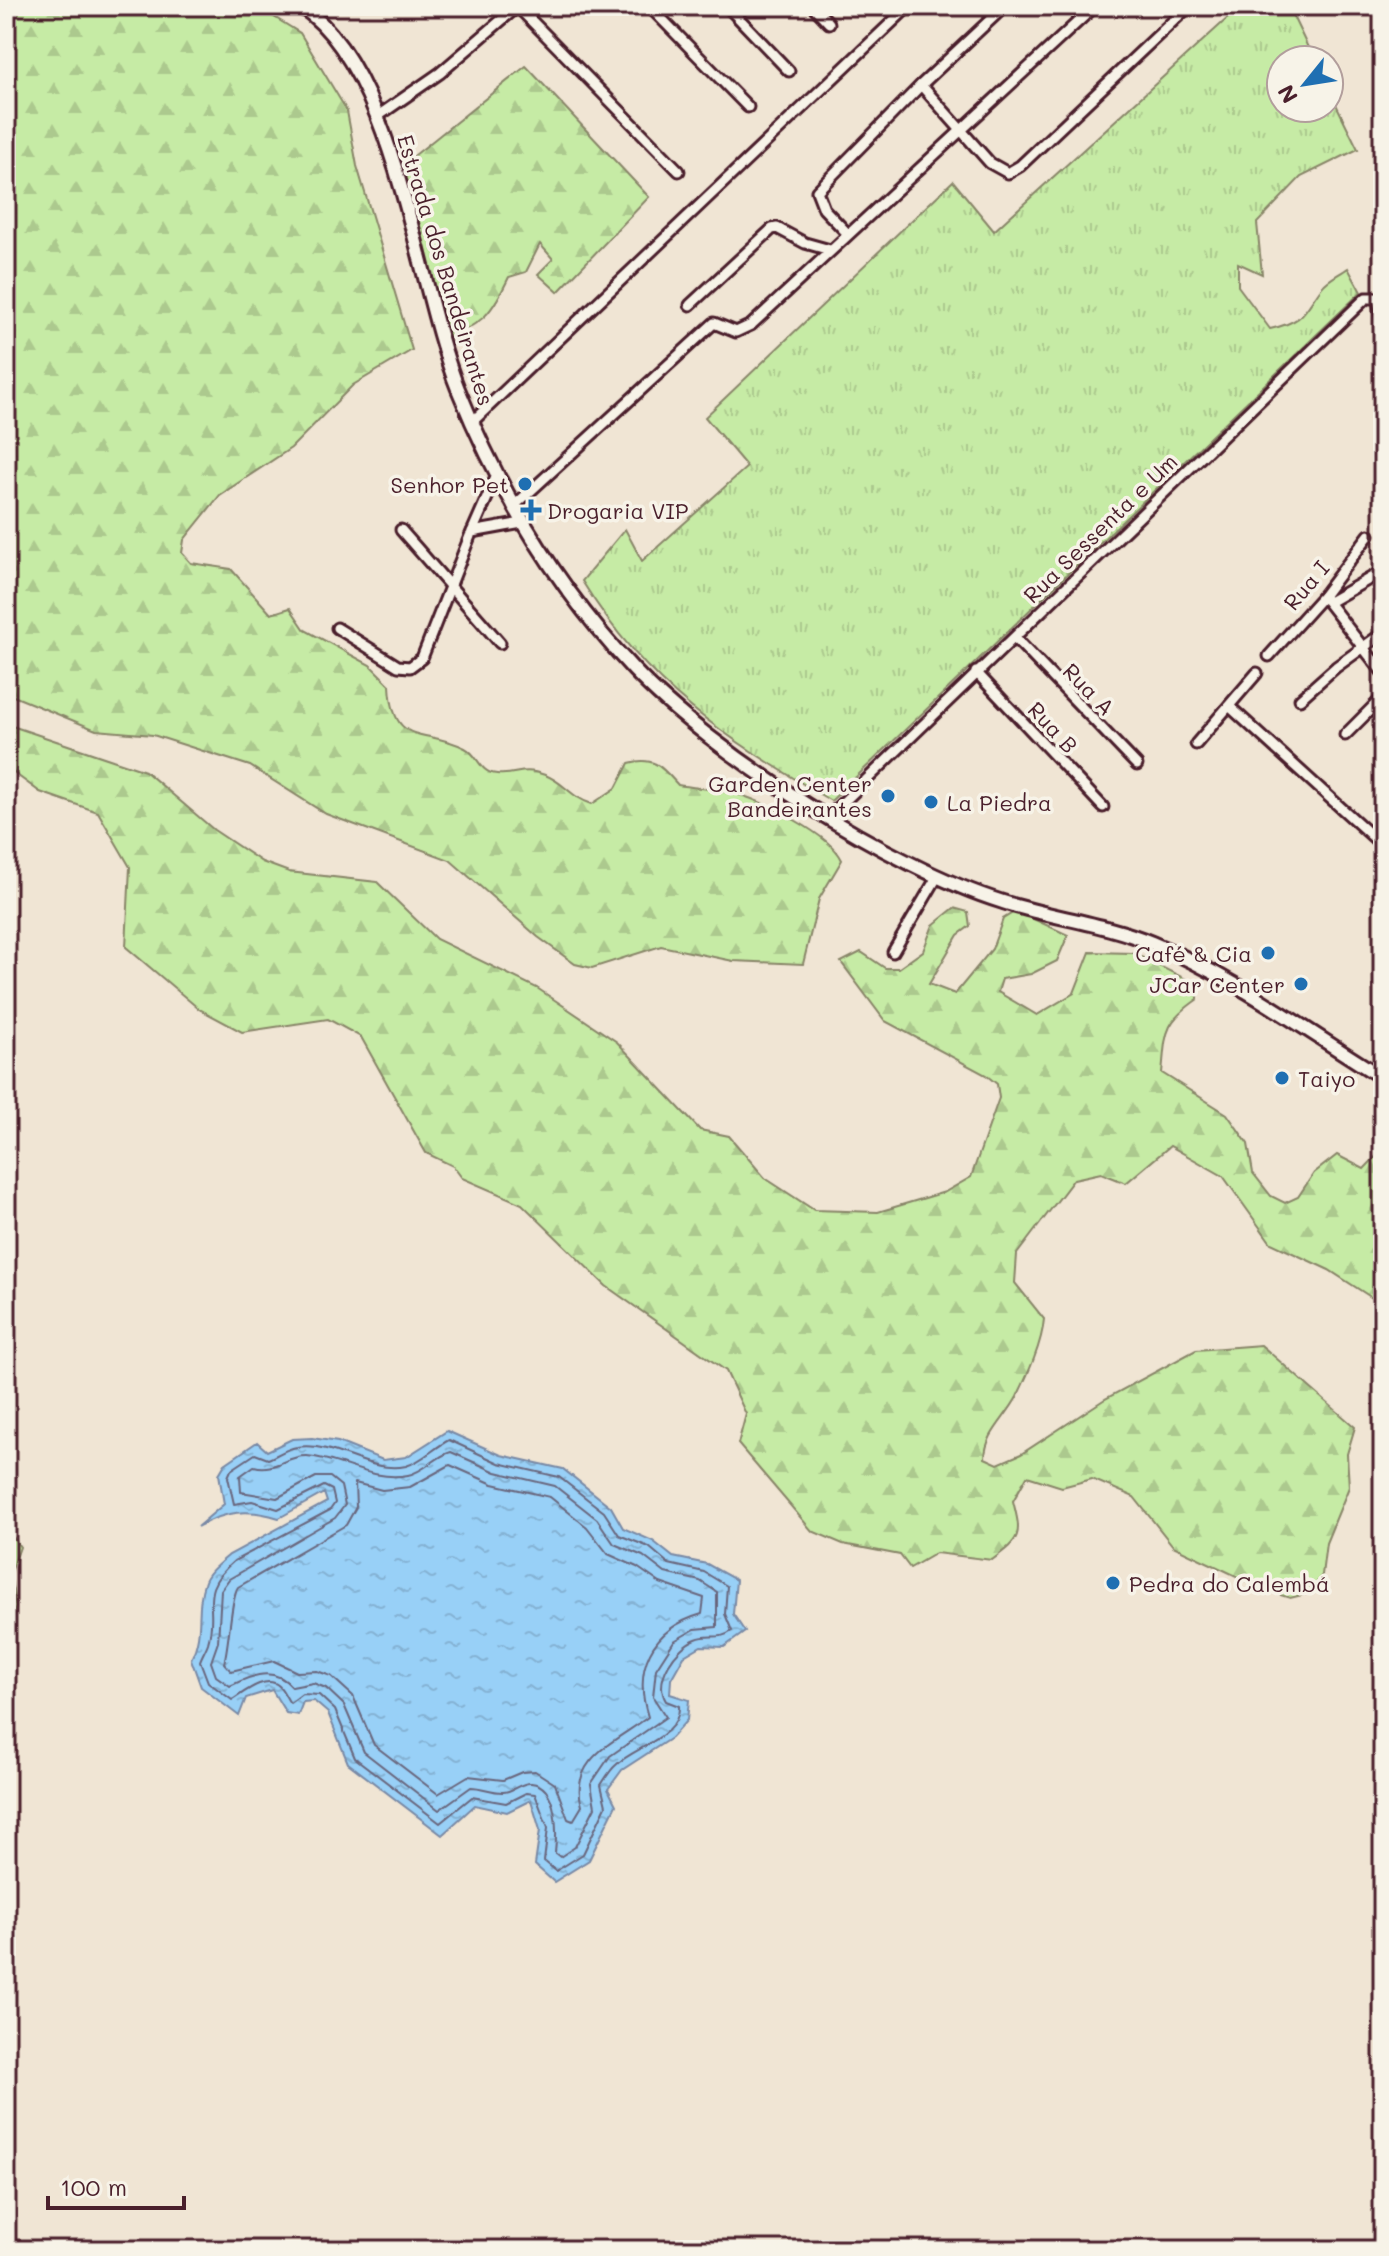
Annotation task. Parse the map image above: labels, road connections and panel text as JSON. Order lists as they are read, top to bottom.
{
  "streets": {
    "main road": ["Estrada dos Bandeirantes"],
    "street": [
      "Rua Sessenta e Um",
      "Rua I",
      "Rua A",
      "Rua B"
    ]
  },
  "crossings": [
    ["Estrada dos Bandeirantes", "Rua Sessenta e Um"],
    ["Rua Sessenta e Um", "Rua A"],
    ["Rua Sessenta e Um", "Rua B"]
  ],
  "places": {
    "other": [
      "Senhor Pet",
      "Garden Center Bandeirantes",
      "La Piedra",
      "Café & Cia",
      "JCar Center",
      "Taiyo",
      "Pedra do Calembá"
    ],
    "health": ["Drogaria VIP"]
  },
  "scale_bar": "100 m",
  "north": "bottom left"
}
